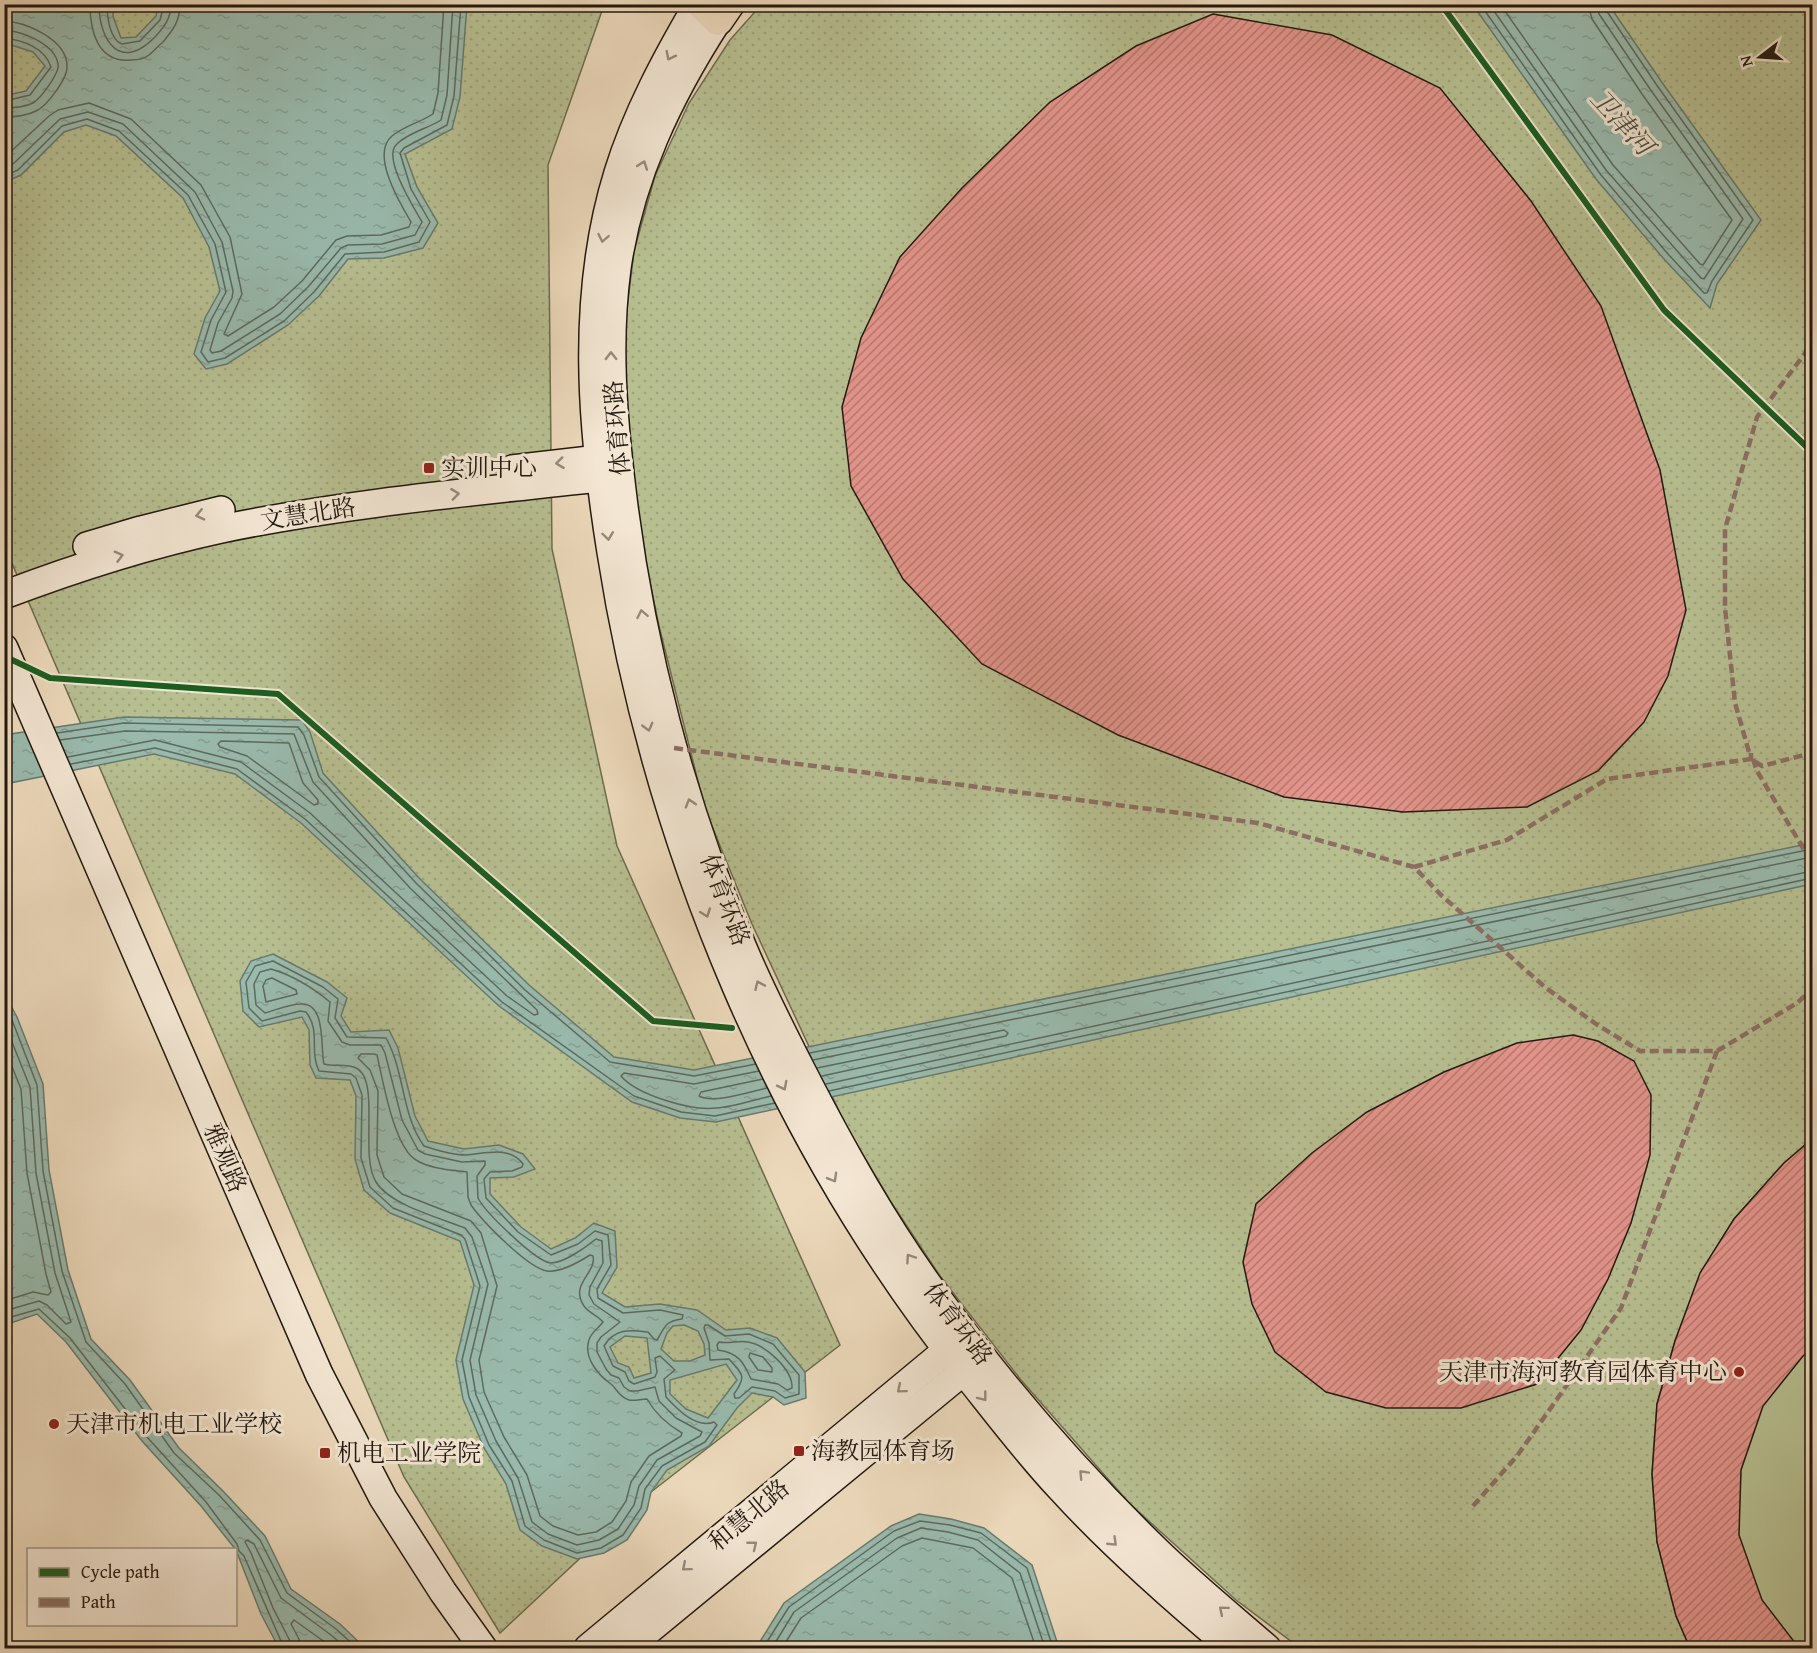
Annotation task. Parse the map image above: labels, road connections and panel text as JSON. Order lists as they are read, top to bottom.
{
  "streets": {
    "main road": [
      "体育环路",
      "文慧北路",
      "雅观路",
      "和慧北路"
    ]
  },
  "crossings": [
    ["体育环路", "文慧北路"],
    ["体育环路", "和慧北路"]
  ],
  "water": ["卫津河"],
  "places": {
    "transit": ["实训中心", "海教园体育场", "机电工业学院"],
    "other": ["天津市海河教育园体育中心", "天津市机电工业学校"]
  },
  "legend": ["Cycle path", "Path"],
  "north": "left"
}
